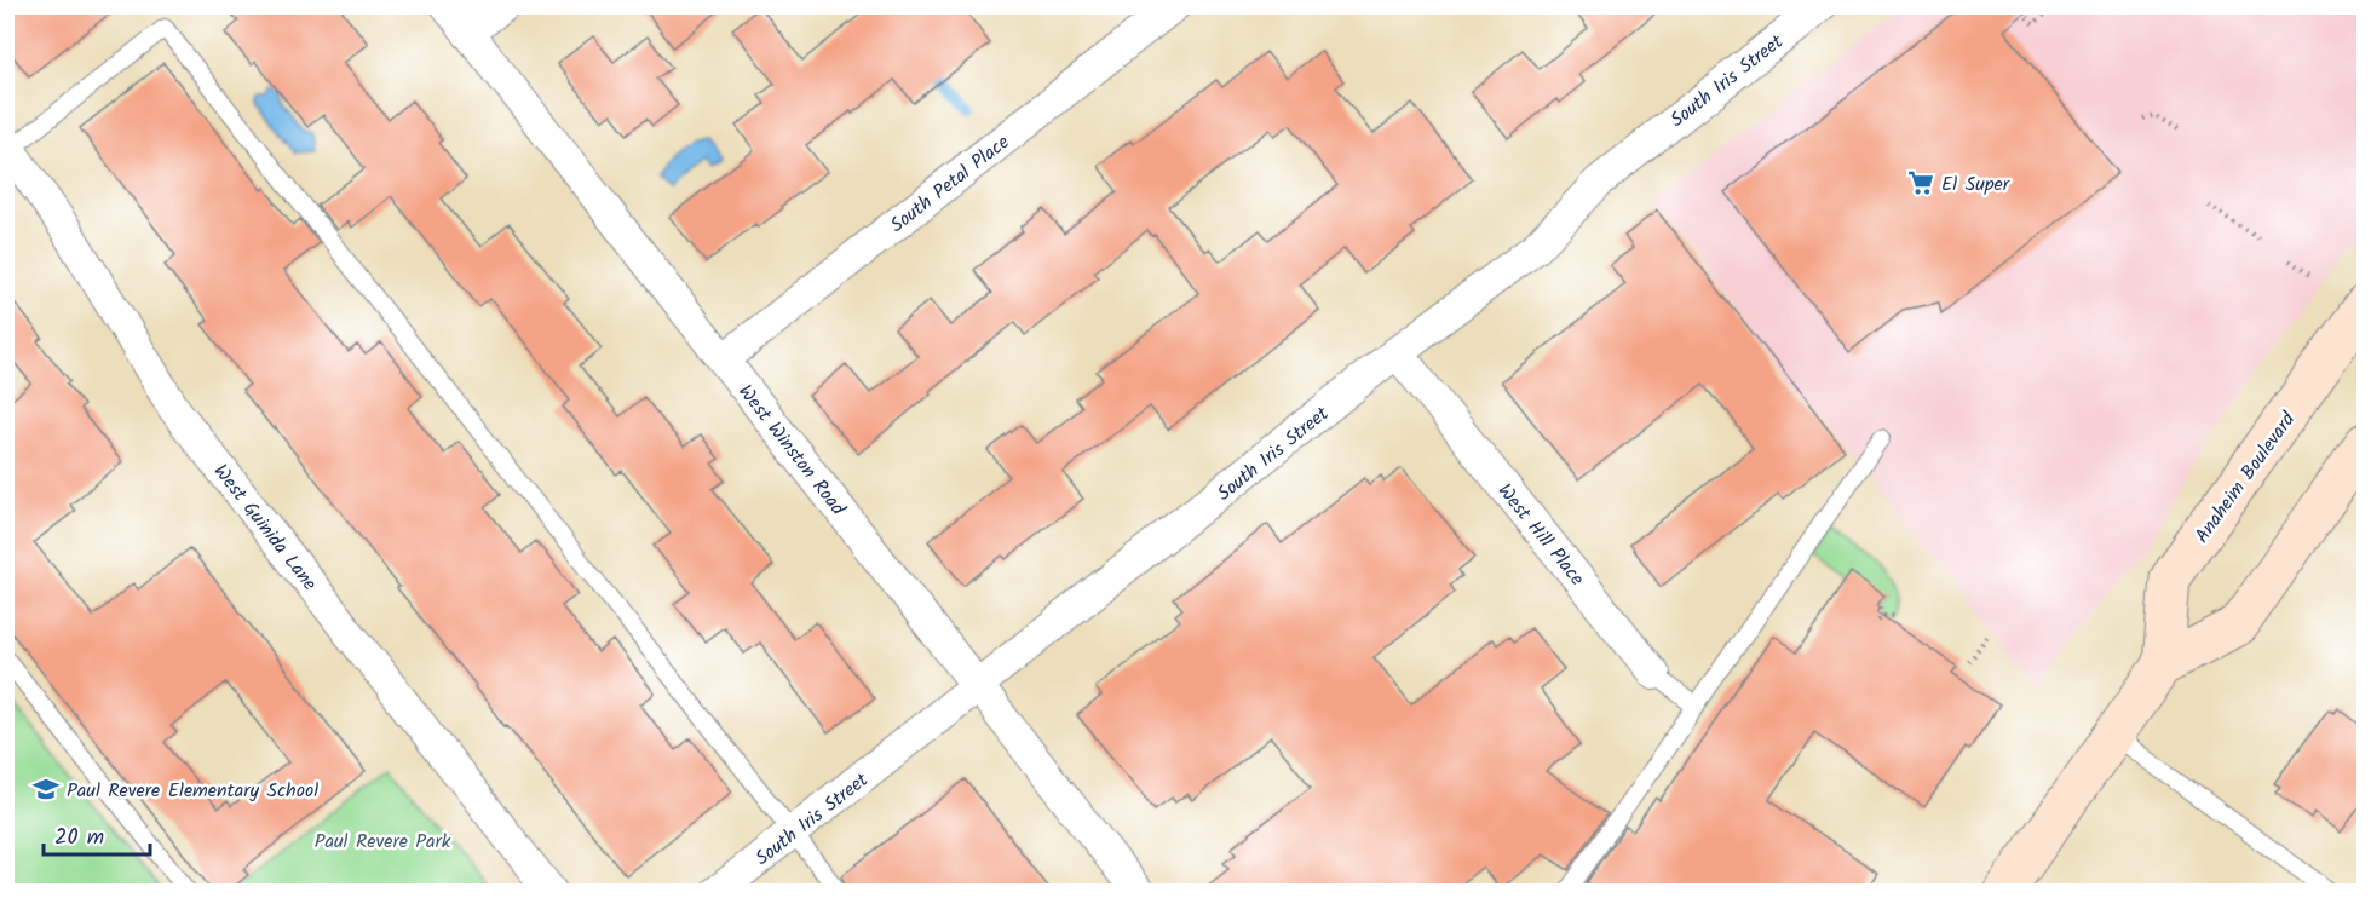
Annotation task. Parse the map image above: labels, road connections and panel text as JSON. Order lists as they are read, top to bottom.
{
  "streets": {
    "main road": ["Anaheim Boulevard"],
    "street": [
      "South Iris Street",
      "South Petal Place",
      "West Winston Road",
      "West Guinida Lane",
      "West Hill Place"
    ]
  },
  "crossings": [
    ["South Iris Street", "West Winston Road"],
    ["South Iris Street", "West Hill Place"],
    ["South Petal Place", "West Winston Road"]
  ],
  "parks": ["Paul Revere Park"],
  "places": {
    "supermarket": ["El Super"],
    "school or university": ["Paul Revere Elementary School"]
  },
  "scale_bar": "20 m"
}
